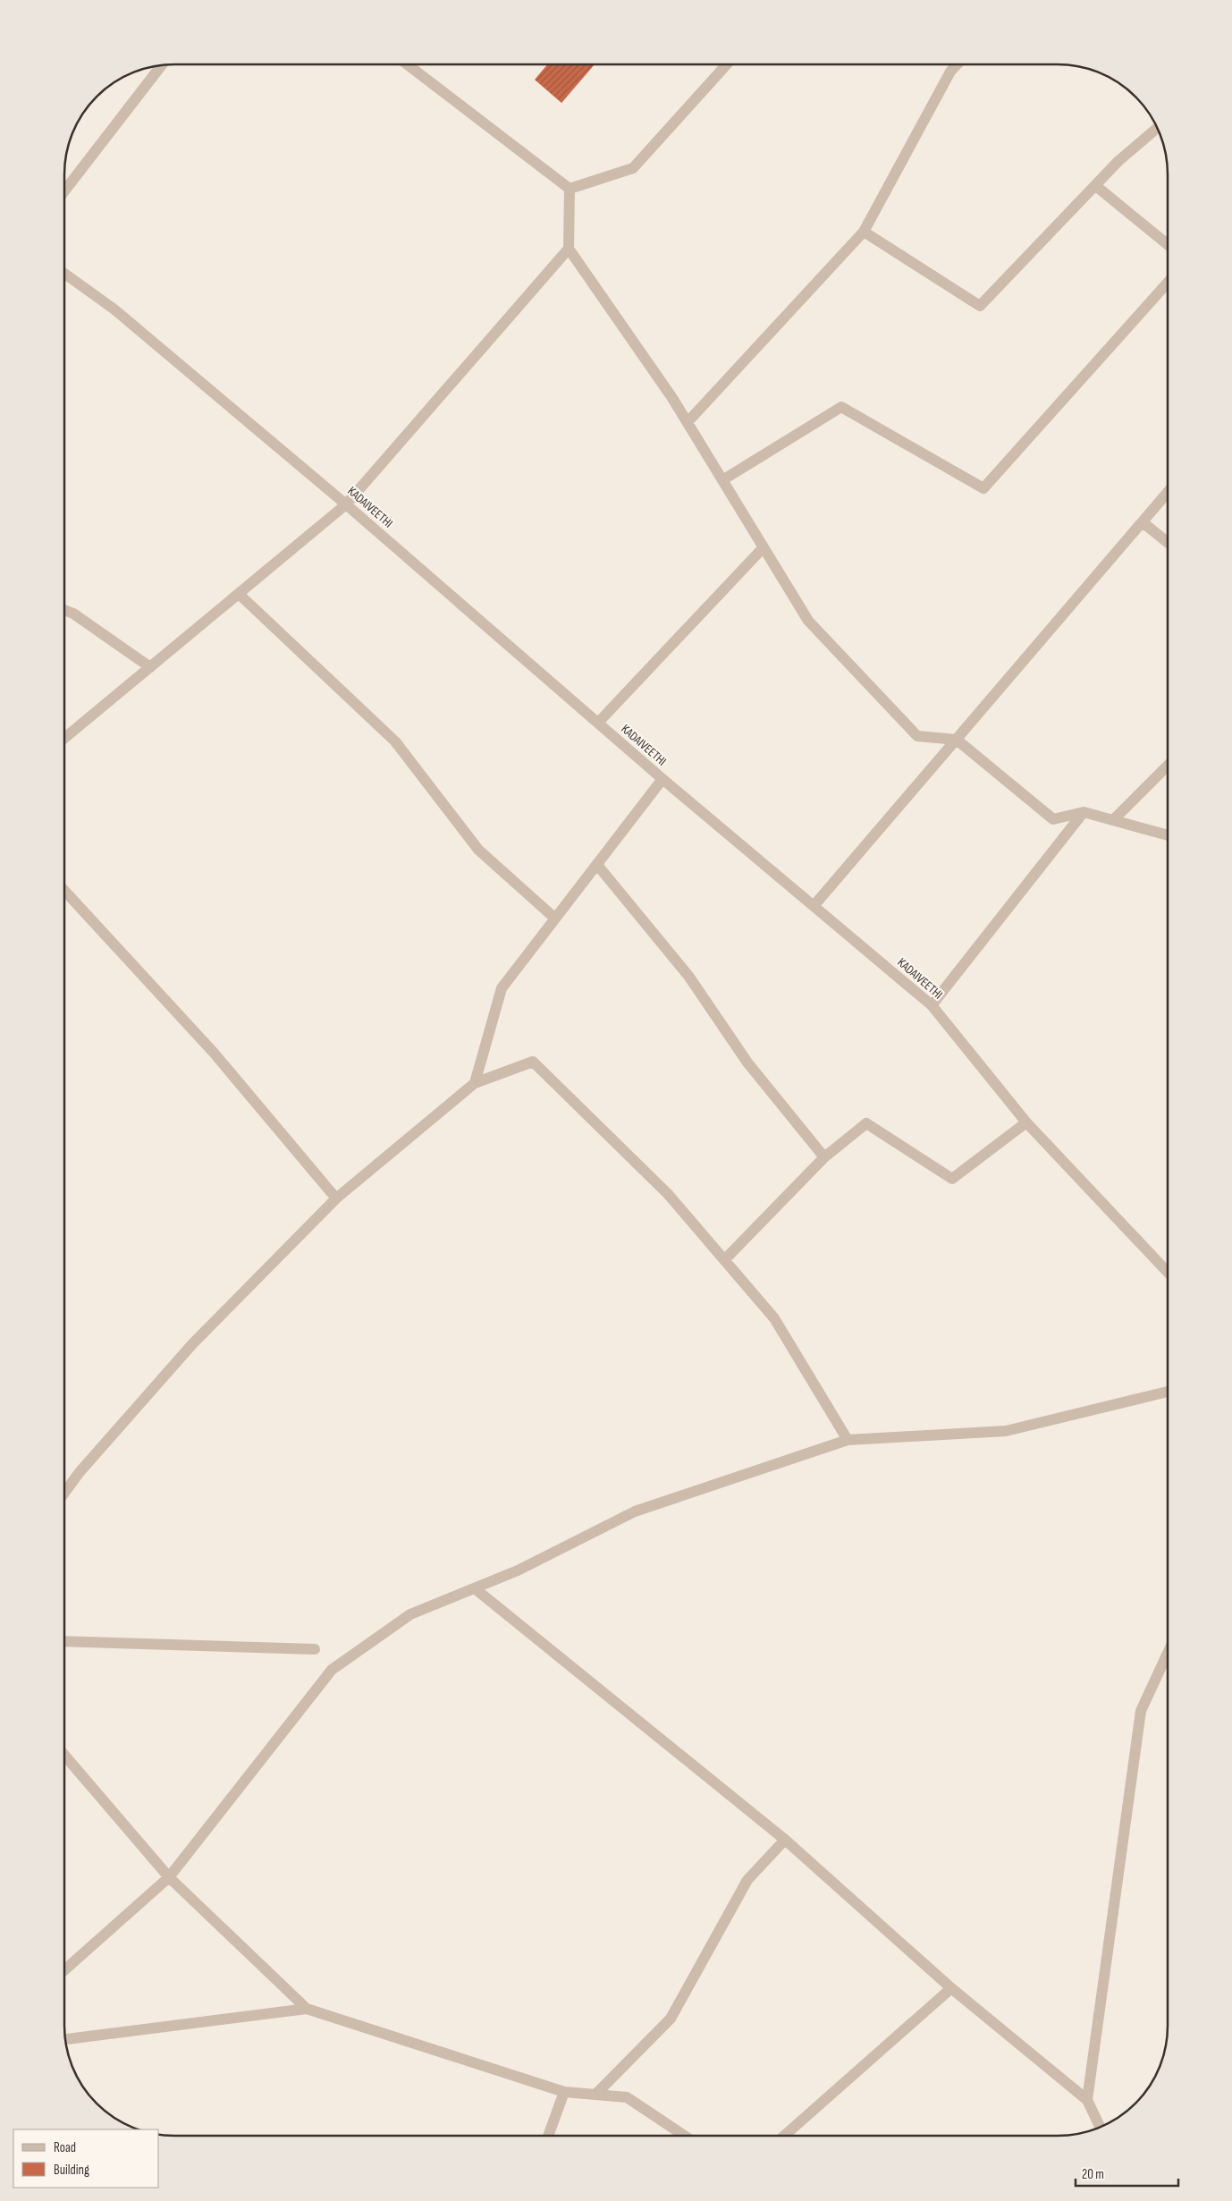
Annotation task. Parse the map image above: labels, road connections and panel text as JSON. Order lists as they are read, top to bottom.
{
  "streets": {
    "street": ["KADAIVEETHI"]
  },
  "legend": ["Road", "Building"],
  "scale_bar": "20 m"
}
